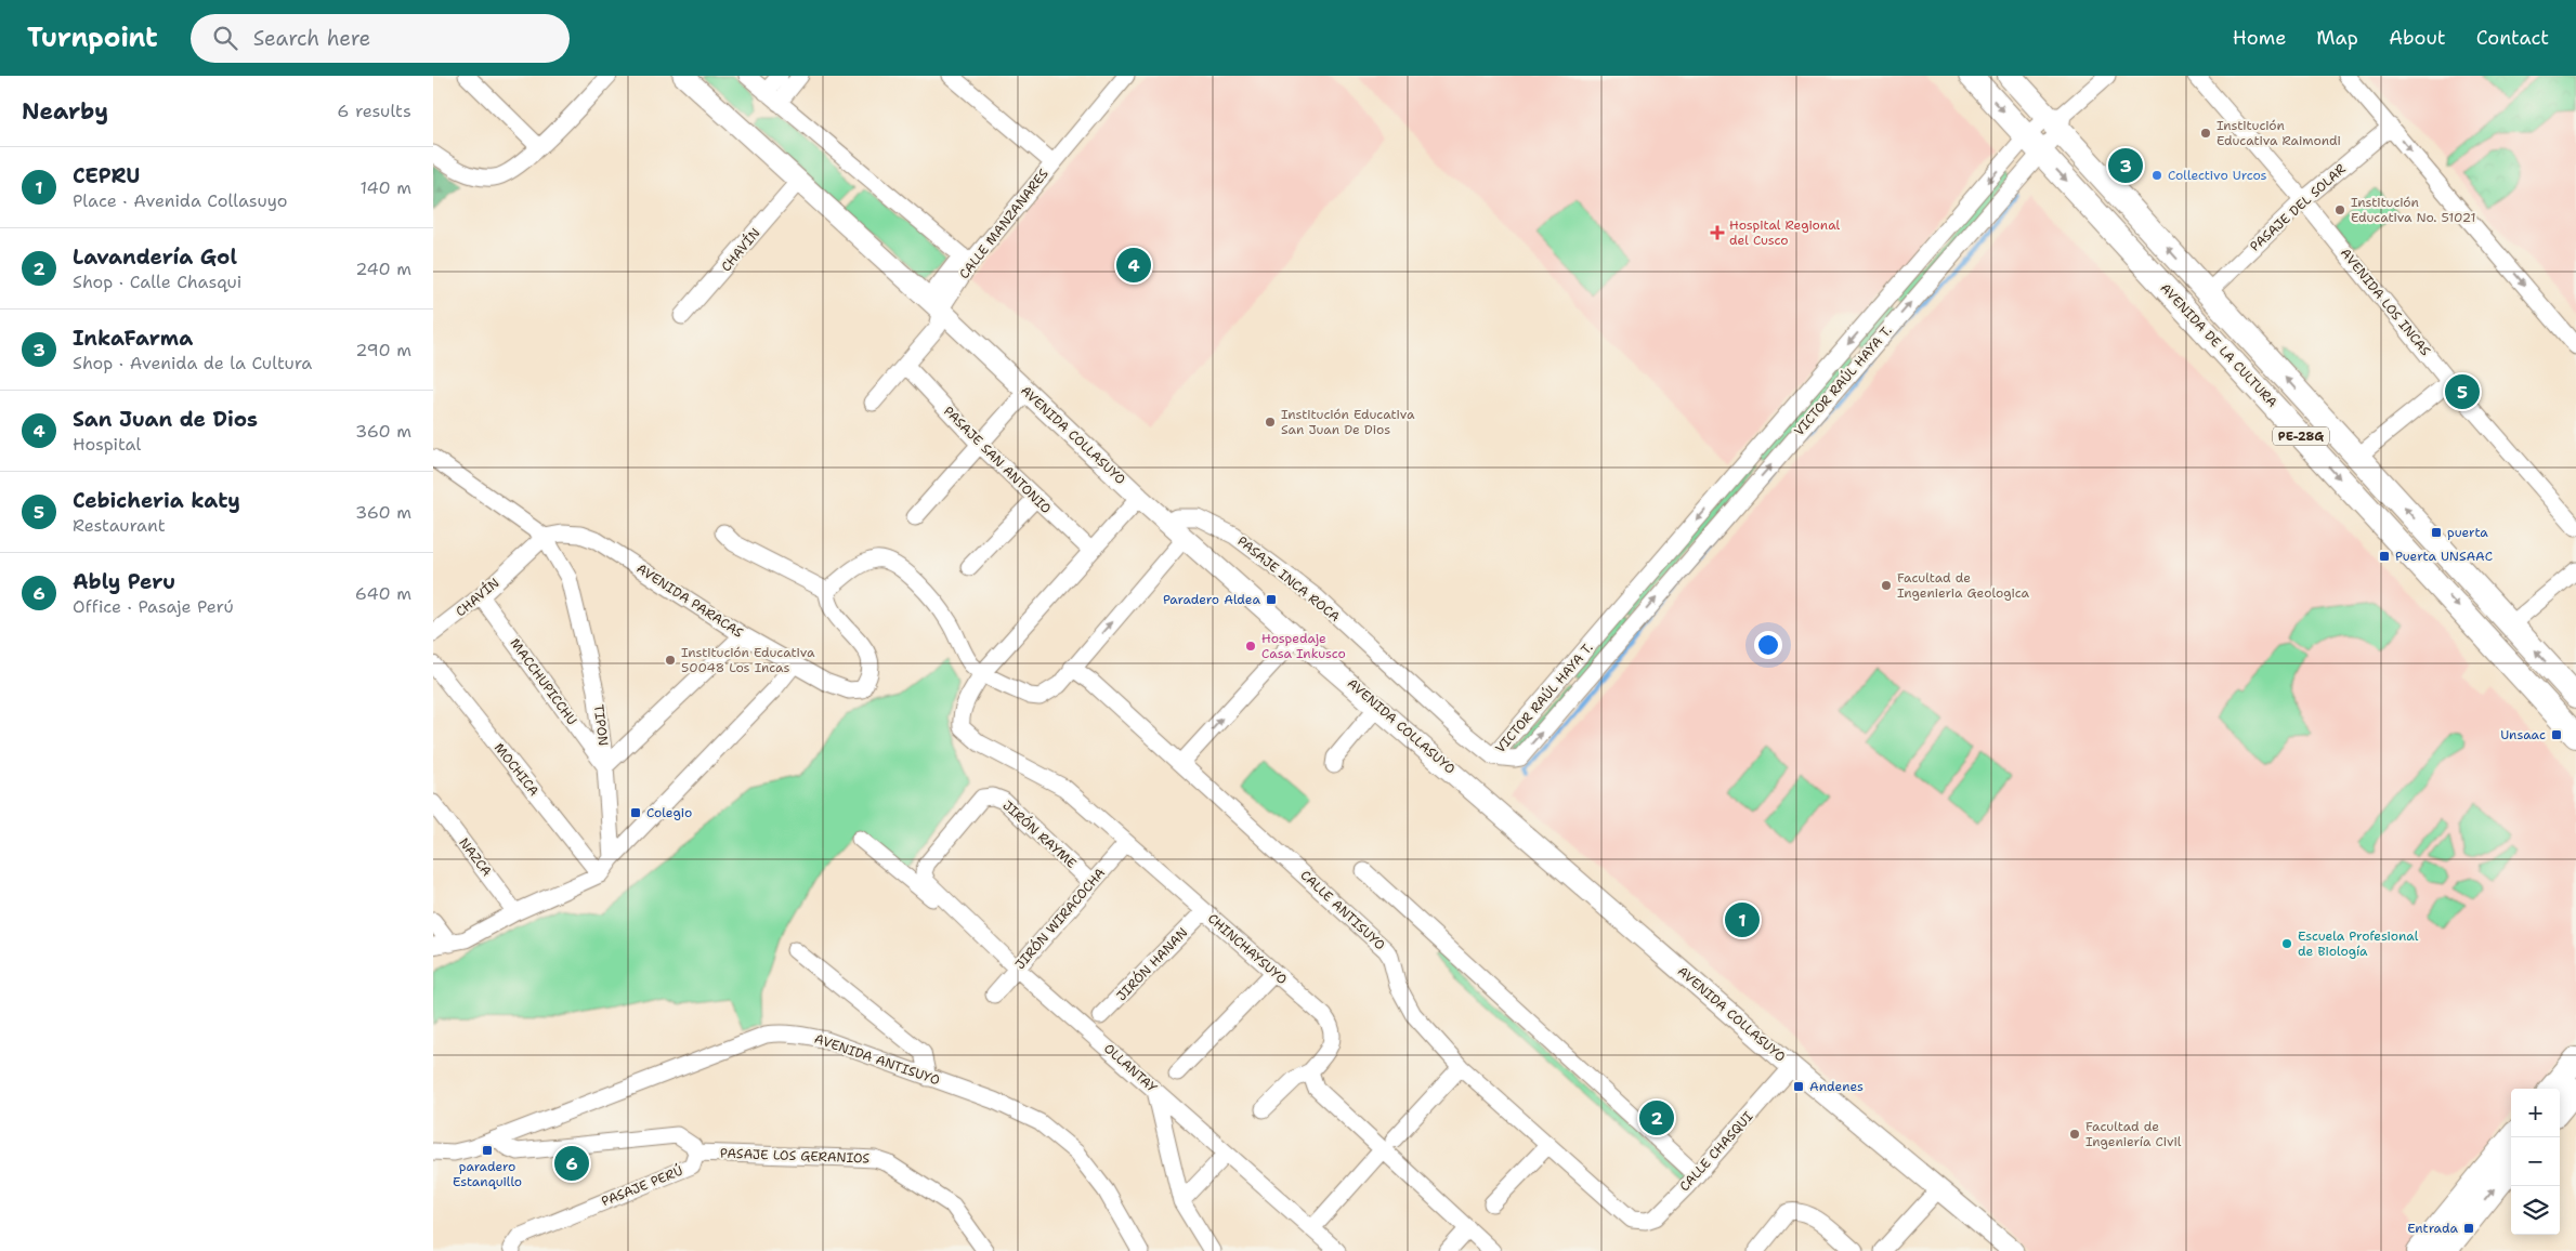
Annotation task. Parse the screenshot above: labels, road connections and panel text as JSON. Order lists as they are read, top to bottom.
{
  "streets": {
    "highway": ["AVENIDA DE LA CULTURA", "PE-28G"],
    "main road": ["AVENIDA COLLASUYO"],
    "street": [
      "PASAJE DEL SOLAR",
      "CALLE MANZANARES",
      "CHAVÍN",
      "AVENIDA LOS INCAS",
      "VICTOR RAÚL HAYA T.",
      "PASAJE SAN ANTONIO",
      "PASAJE INCA ROCA",
      "AVENIDA PARACAS",
      "MACCHUPICCHU",
      "TIPON",
      "MOCHICA",
      "JIRÓN RAYME",
      "NAZCA",
      "CALLE ANTISUYO",
      "JIRÓN WIRACOCHA",
      "CHINCHAYSUYO",
      "JIRÓN HANAN",
      "AVENIDA ANTISUYO",
      "OLLANTAY",
      "CALLE CHASQUI",
      "PASAJE LOS GERANIOS",
      "PASAJE PERÚ"
    ]
  },
  "crossings": [
    ["PASAJE DEL SOLAR", "AVENIDA LOS INCAS"],
    ["PASAJE DEL SOLAR", "AVENIDA DE LA CULTURA"],
    ["CALLE MANZANARES", "AVENIDA COLLASUYO"],
    ["CALLE MANZANARES", "PASAJE SAN ANTONIO"],
    ["CHAVÍN", "AVENIDA COLLASUYO"],
    ["CHAVÍN", "AVENIDA PARACAS"],
    ["CHAVÍN", "MACCHUPICCHU"],
    ["CHAVÍN", "TIPON"],
    ["AVENIDA DE LA CULTURA", "VICTOR RAÚL HAYA T."],
    ["VICTOR RAÚL HAYA T.", "PASAJE INCA ROCA"],
    ["AVENIDA COLLASUYO", "PASAJE INCA ROCA"],
    ["AVENIDA COLLASUYO", "CALLE CHASQUI"],
    ["AVENIDA PARACAS", "TIPON"],
    ["MACCHUPICCHU", "TIPON"],
    ["JIRÓN RAYME", "JIRÓN WIRACOCHA"],
    ["JIRÓN RAYME", "OLLANTAY"],
    ["CALLE ANTISUYO", "CALLE CHASQUI"],
    ["JIRÓN WIRACOCHA", "CHINCHAYSUYO"],
    ["JIRÓN WIRACOCHA", "OLLANTAY"],
    ["CHINCHAYSUYO", "JIRÓN HANAN"],
    ["AVENIDA ANTISUYO", "PASAJE PERÚ"],
    ["PASAJE LOS GERANIOS", "PASAJE PERÚ"]
  ],
  "places": {
    "other": [
      "Institución Educativa Raimondi",
      "Collectivo Urcos",
      "Institución Educativa No. 51021",
      "Institución Educativa San Juan De Dios",
      "Facultad de Ingenieria Geologica",
      "Hospedaje Casa Inkusco",
      "Institución Educativa 50048 Los Incas",
      "Escuela Profesional de Biología",
      "Facultad de Ingeniería Civil"
    ],
    "health": ["Hospital Regional del Cusco"],
    "transit": [
      "puerta",
      "Puerta UNSAAC",
      "Paradero Aldea",
      "Unsaac",
      "Colegio",
      "Andenes",
      "paradero Estanquillo",
      "Entrada"
    ]
  },
  "page": {
    "header": "Turnpoint",
    "search": "Search here",
    "nav": [
      "Home",
      "Map",
      "About",
      "Contact"
    ],
    "heading": ["Nearby", "6 results"],
    "list": [
      {
        "mark": "1",
        "name": "CEPRU",
        "note": "Place · Avenida Collasuyo",
        "value": "140 m"
      },
      {
        "mark": "2",
        "name": "Lavandería Gol",
        "note": "Shop · Calle Chasqui",
        "value": "240 m"
      },
      {
        "mark": "3",
        "name": "InkaFarma",
        "note": "Shop · Avenida de la Cultura",
        "value": "290 m"
      },
      {
        "mark": "4",
        "name": "San Juan de Dios",
        "note": "Hospital",
        "value": "360 m"
      },
      {
        "mark": "5",
        "name": "Cebicheria katy",
        "note": "Restaurant",
        "value": "360 m"
      },
      {
        "mark": "6",
        "name": "Ably Peru",
        "note": "Office · Pasaje Perú",
        "value": "640 m"
      }
    ],
    "pins": [
      "3",
      "4",
      "5",
      "1",
      "2",
      "6"
    ],
    "map_buttons": ["+", "−"]
  }
}
